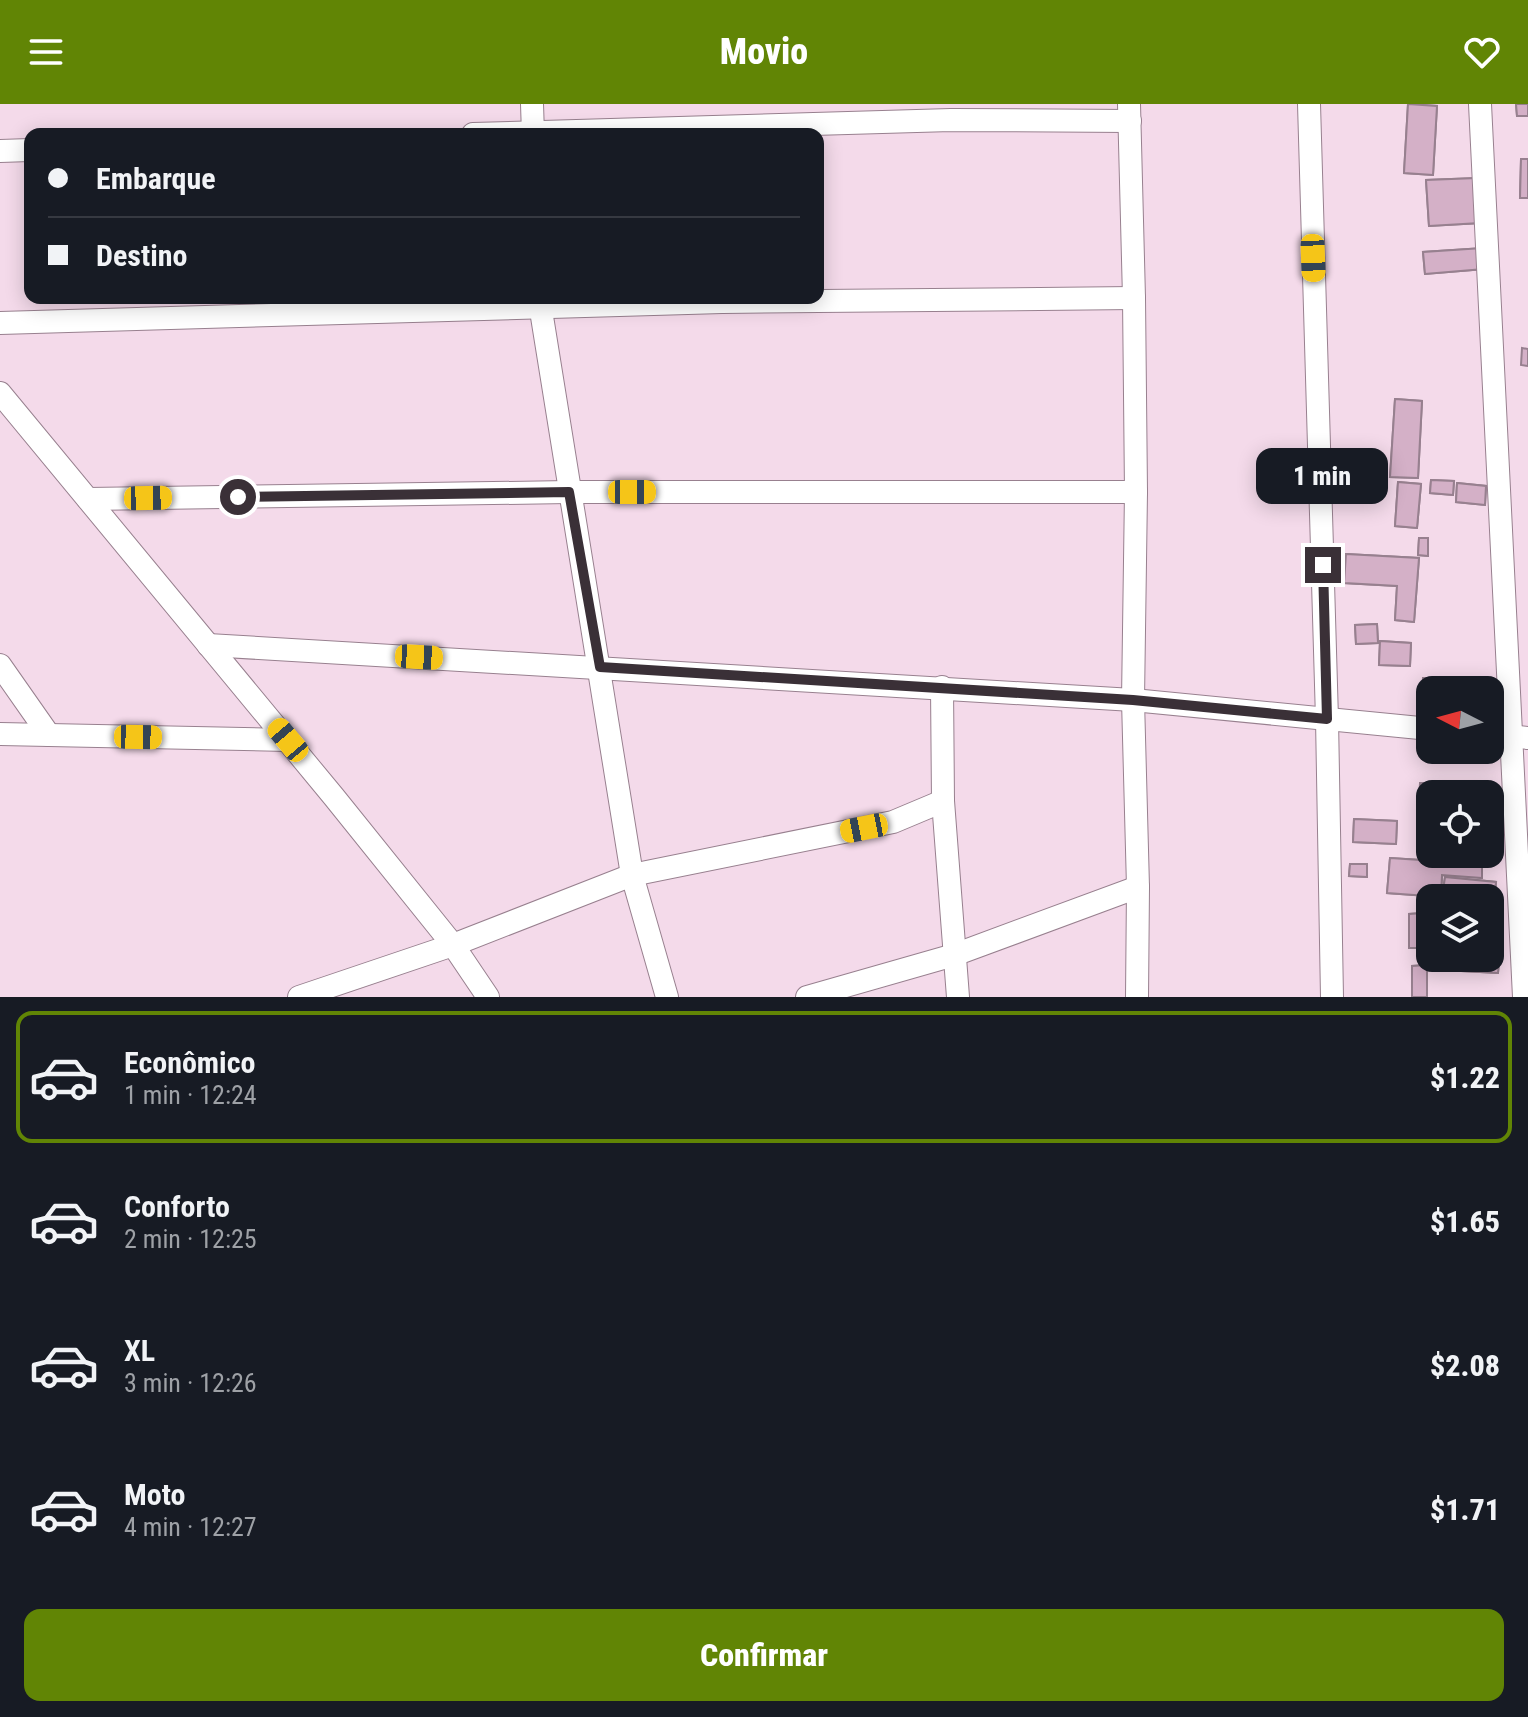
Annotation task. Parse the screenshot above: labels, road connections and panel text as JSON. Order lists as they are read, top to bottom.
{
  "north": "left",
  "page": {
    "header": "Movio",
    "banner": ["Embarque", "Destino"],
    "bubble": "1 min",
    "list": [
      {
        "name": "Econômico",
        "note": "1 min · 12:24",
        "value": "$1.22"
      },
      {
        "name": "Conforto",
        "note": "2 min · 12:25",
        "value": "$1.65"
      },
      {
        "name": "XL",
        "note": "3 min · 12:26",
        "value": "$2.08"
      },
      {
        "name": "Moto",
        "note": "4 min · 12:27",
        "value": "$1.71"
      }
    ],
    "buttons": "Confirmar"
  }
}
